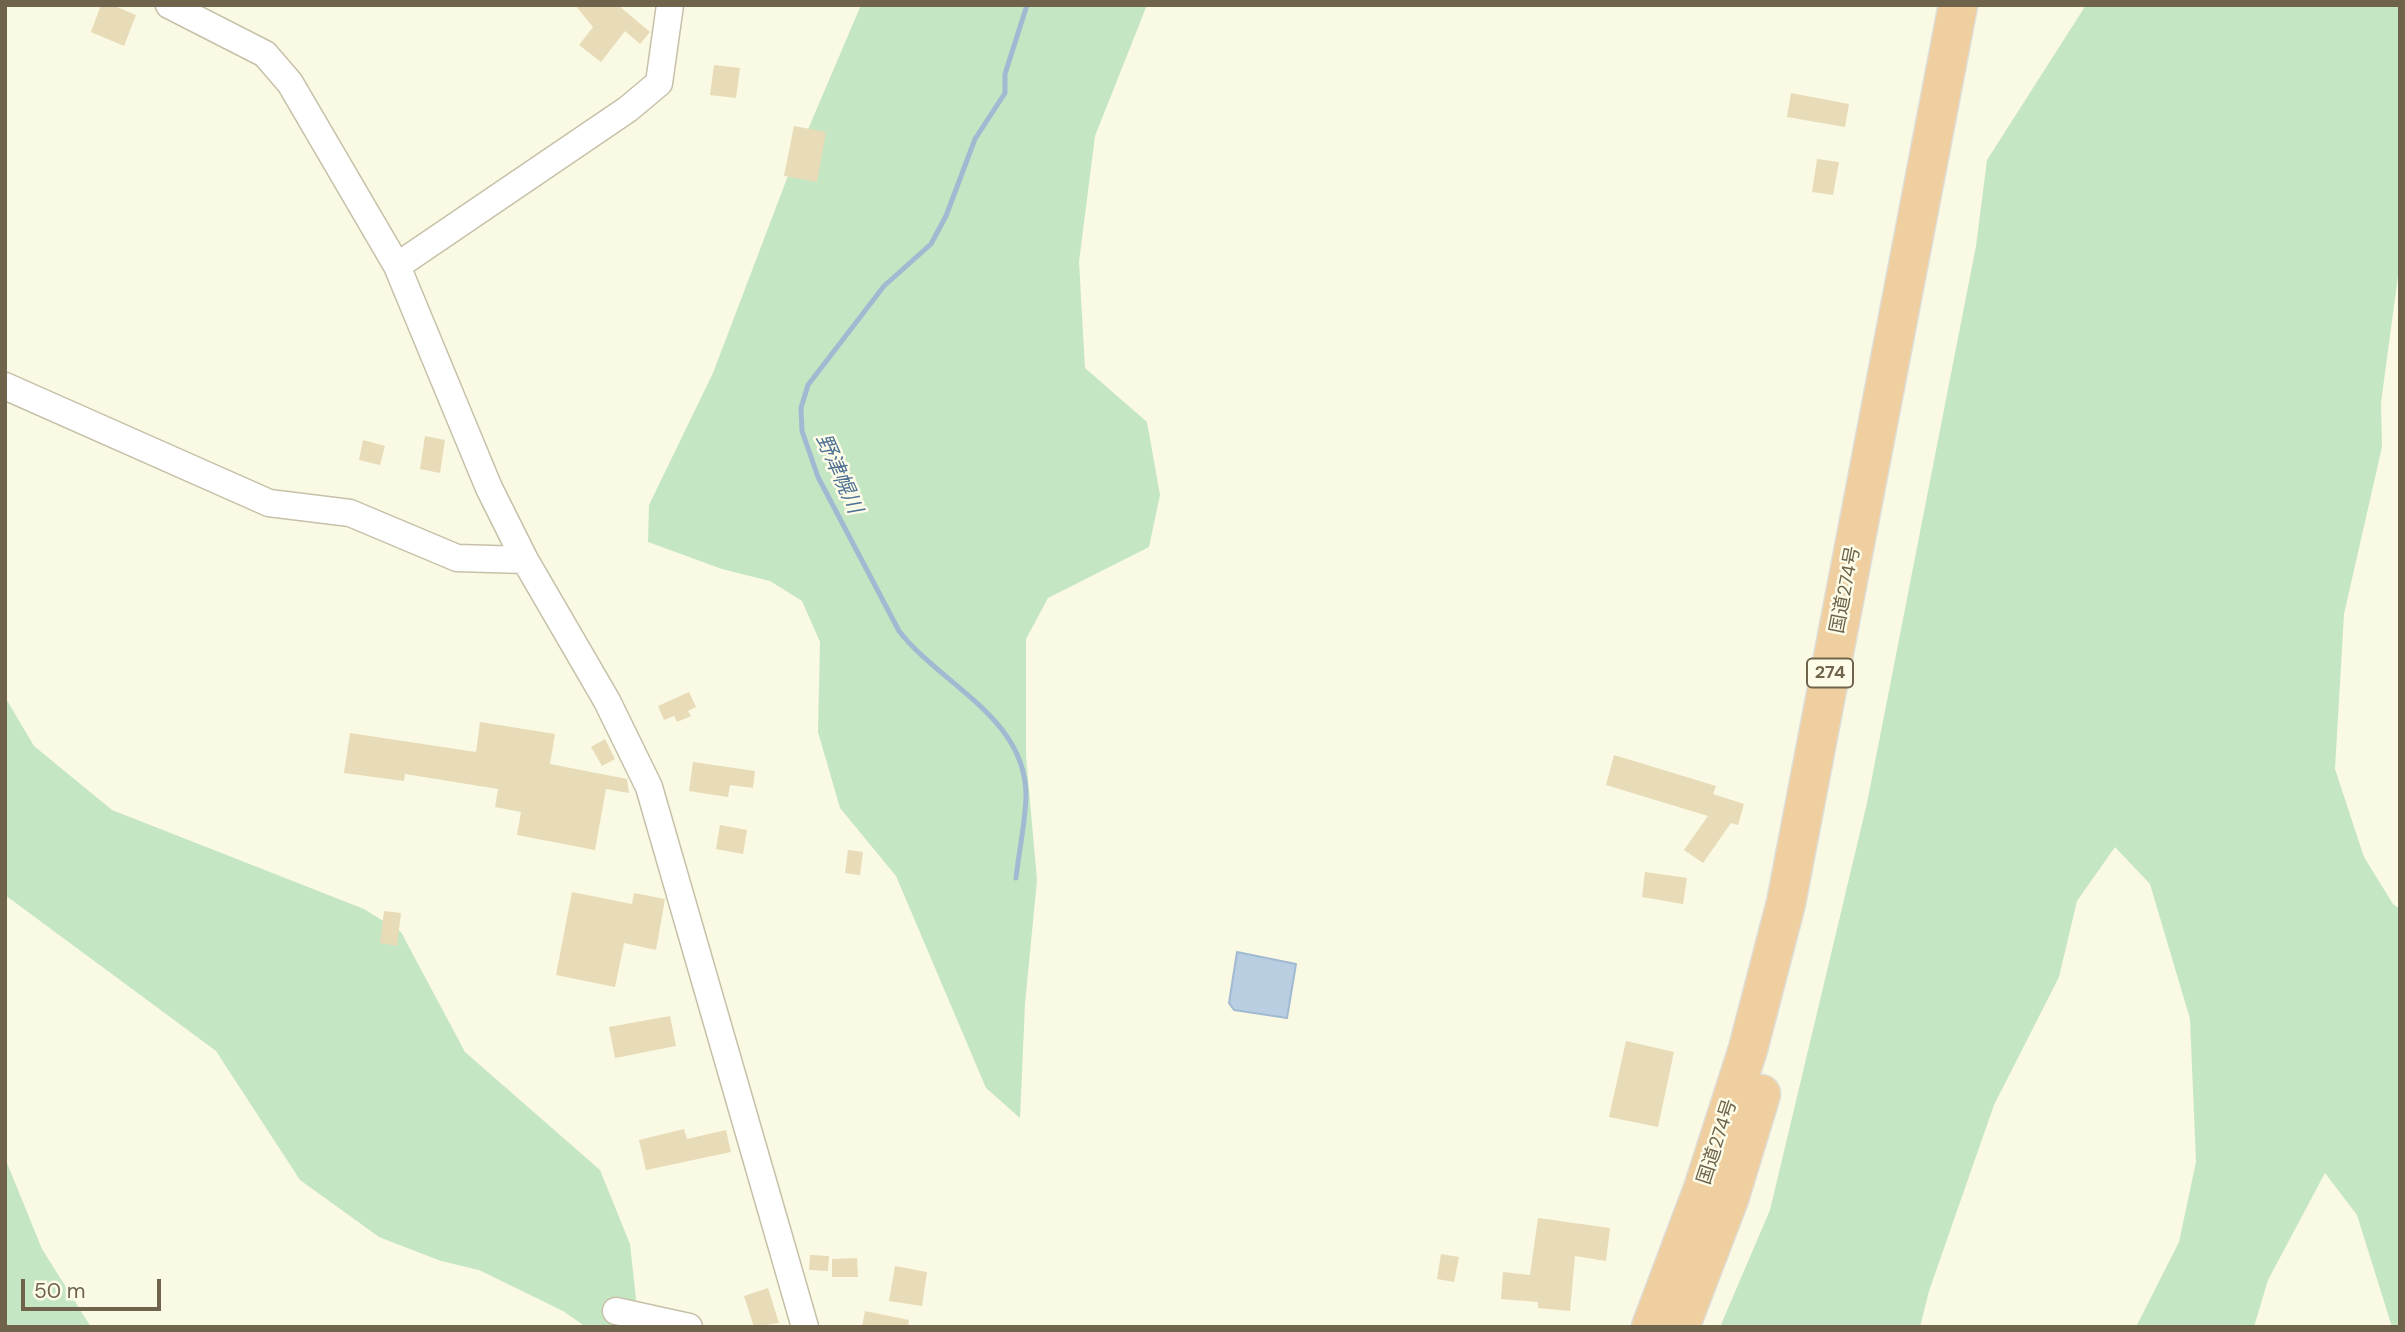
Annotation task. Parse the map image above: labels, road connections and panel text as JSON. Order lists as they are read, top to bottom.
{
  "streets": {
    "highway": ["国道274号", "274"]
  },
  "water": ["野津幌川"],
  "scale_bar": "50 m"
}
